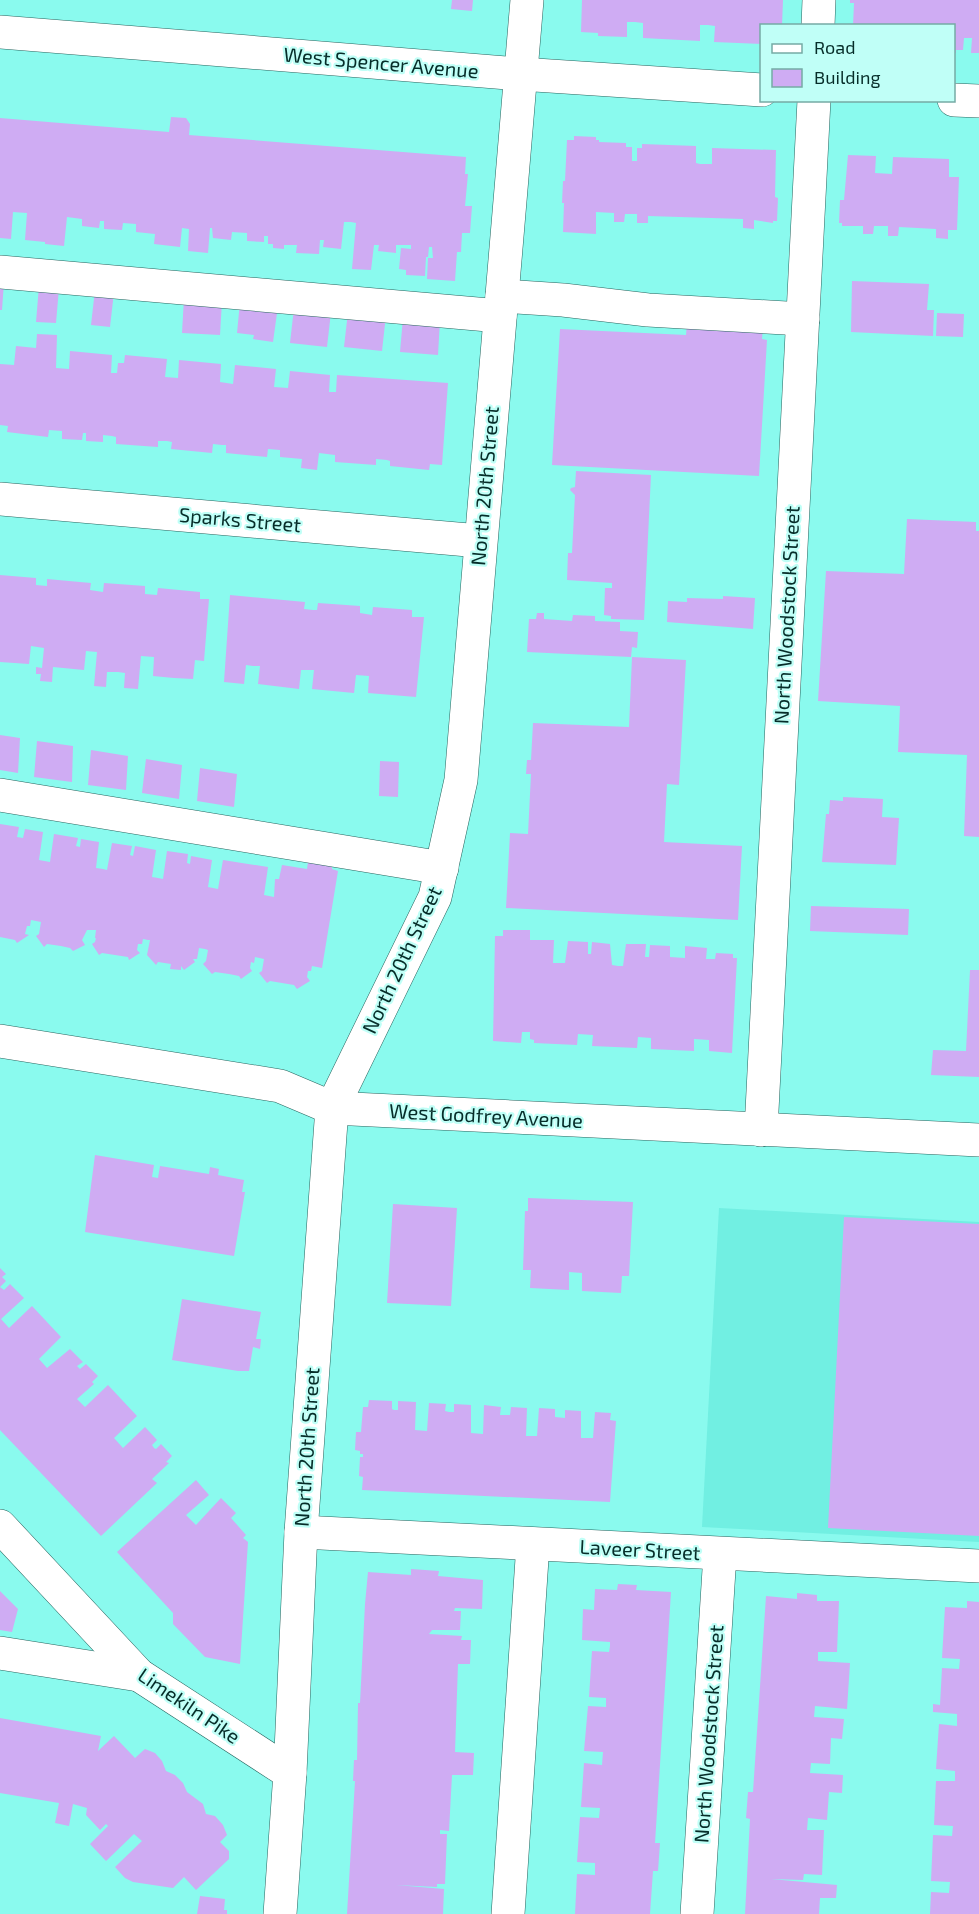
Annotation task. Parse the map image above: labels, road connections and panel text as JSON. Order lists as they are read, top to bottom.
{
  "streets": {
    "street": [
      "West Spencer Avenue",
      "North 20th Street",
      "Sparks Street",
      "North Woodstock Street",
      "West Godfrey Avenue",
      "Laveer Street",
      "Limekiln Pike"
    ]
  },
  "crossings": [
    ["West Spencer Avenue", "North 20th Street"],
    ["North 20th Street", "Sparks Street"],
    ["North 20th Street", "West Godfrey Avenue"],
    ["North 20th Street", "Laveer Street"],
    ["North 20th Street", "Limekiln Pike"],
    ["North Woodstock Street", "West Godfrey Avenue"],
    ["North Woodstock Street", "Laveer Street"]
  ],
  "legend": ["Road", "Building"]
}
